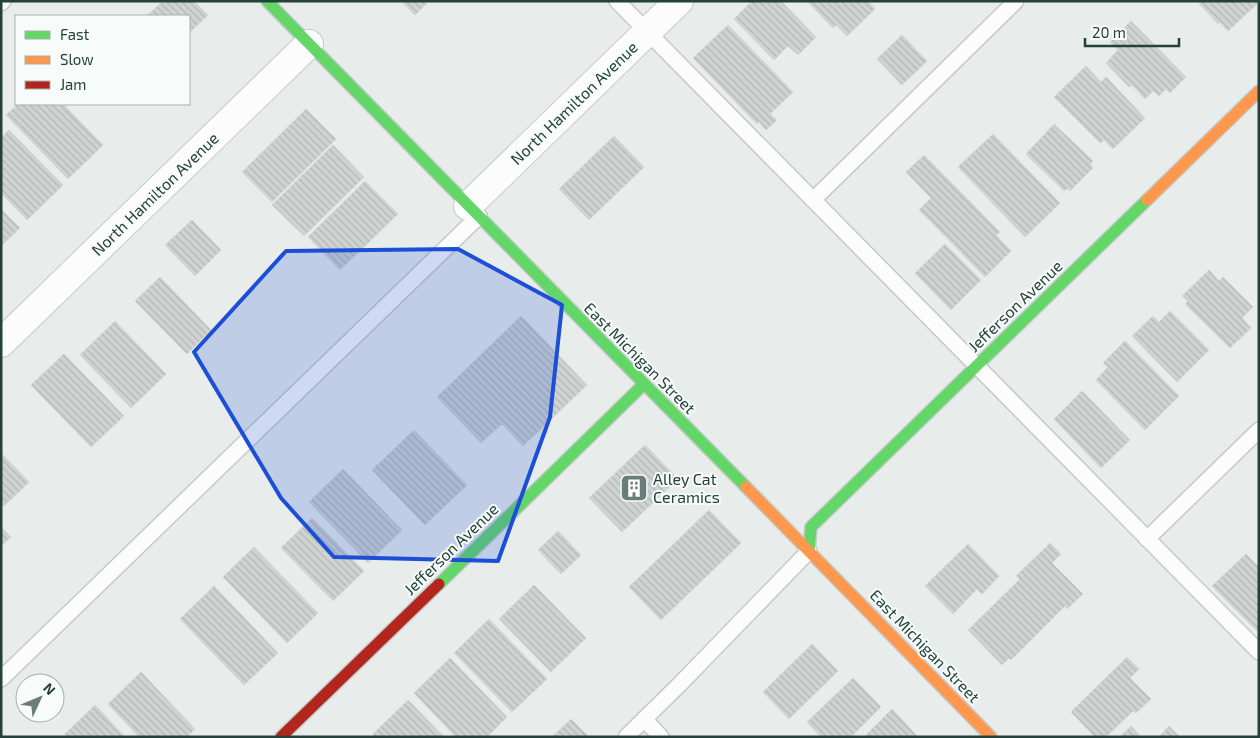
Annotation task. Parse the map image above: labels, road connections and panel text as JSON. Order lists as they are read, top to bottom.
{
  "streets": {
    "street": ["North Hamilton Avenue", "Jefferson Avenue", "East Michigan Street"]
  },
  "crossings": [
    ["North Hamilton Avenue", "East Michigan Street"],
    ["Jefferson Avenue", "East Michigan Street"]
  ],
  "places": {
    "building": ["Alley Cat Ceramics"]
  },
  "legend": ["Fast", "Slow", "Jam"],
  "scale_bar": "20 m",
  "north": "top right"
}
